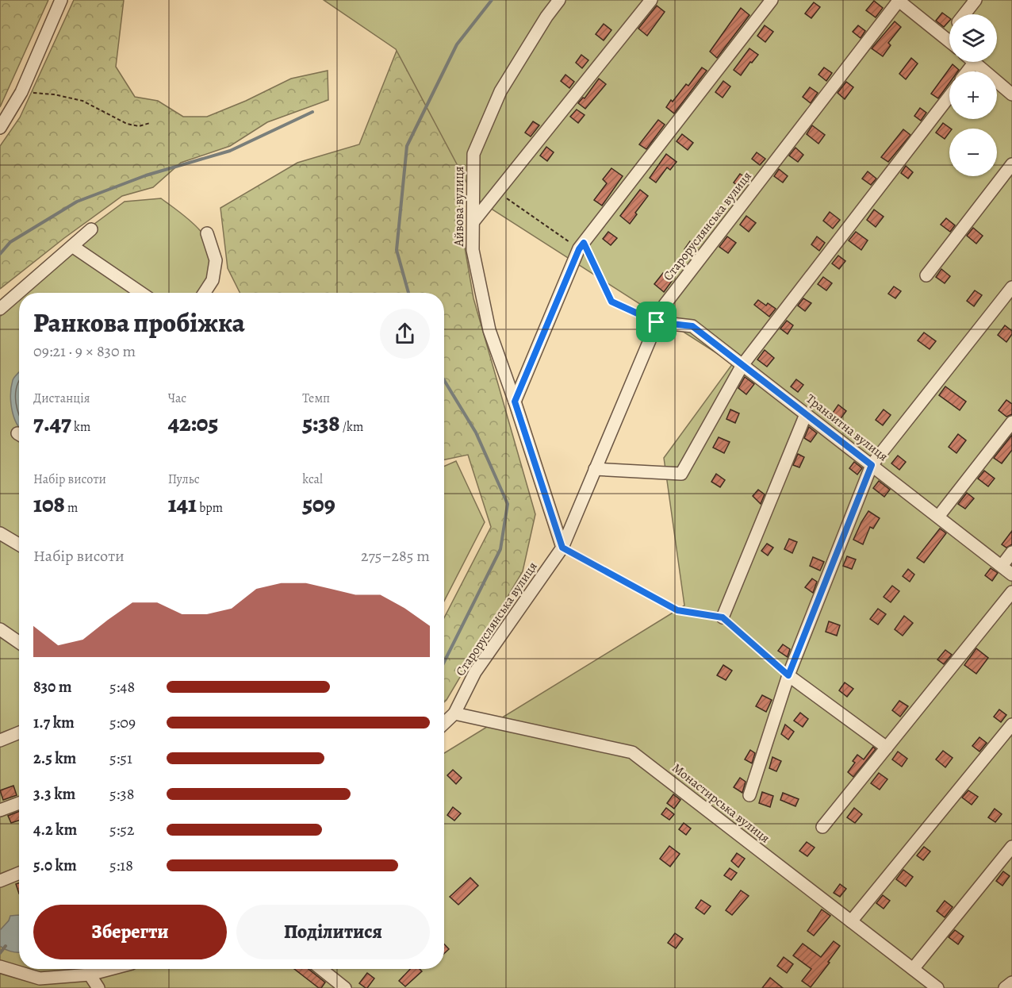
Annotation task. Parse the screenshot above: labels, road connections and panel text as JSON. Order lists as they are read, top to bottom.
{
  "streets": {
    "street": [
      "Айвова вулиця",
      "Староруслянська вулиця",
      "Транзитна вулиця",
      "Монастирська вулиця"
    ]
  },
  "crossings": [
    ["Староруслянська вулиця", "Транзитна вулиця"],
    ["Староруслянська вулиця", "Монастирська вулиця"]
  ],
  "page": {
    "map_buttons": ["+", "−"],
    "heading": ["Ранкова пробіжка", "09:21 · 9 × 830 m"],
    "stats": [
      ["Дистанція", "7.47 km"],
      ["Час", "42:05"],
      ["Темп", "5:38 /km"],
      ["Набір висоти", "108 m"],
      ["Пульс", "141 bpm"],
      ["kcal", "509"]
    ],
    "chart": ["Набір висоти", "275–285 m"],
    "list": [
      {
        "name": "830 m",
        "note": "5:48"
      },
      {
        "name": "1.7 km",
        "note": "5:09"
      },
      {
        "name": "2.5 km",
        "note": "5:51"
      },
      {
        "name": "3.3 km",
        "note": "5:38"
      },
      {
        "name": "4.2 km",
        "note": "5:52"
      },
      {
        "name": "5.0 km",
        "note": "5:18"
      }
    ],
    "buttons": ["Зберегти", "Поділитися"]
  }
}
